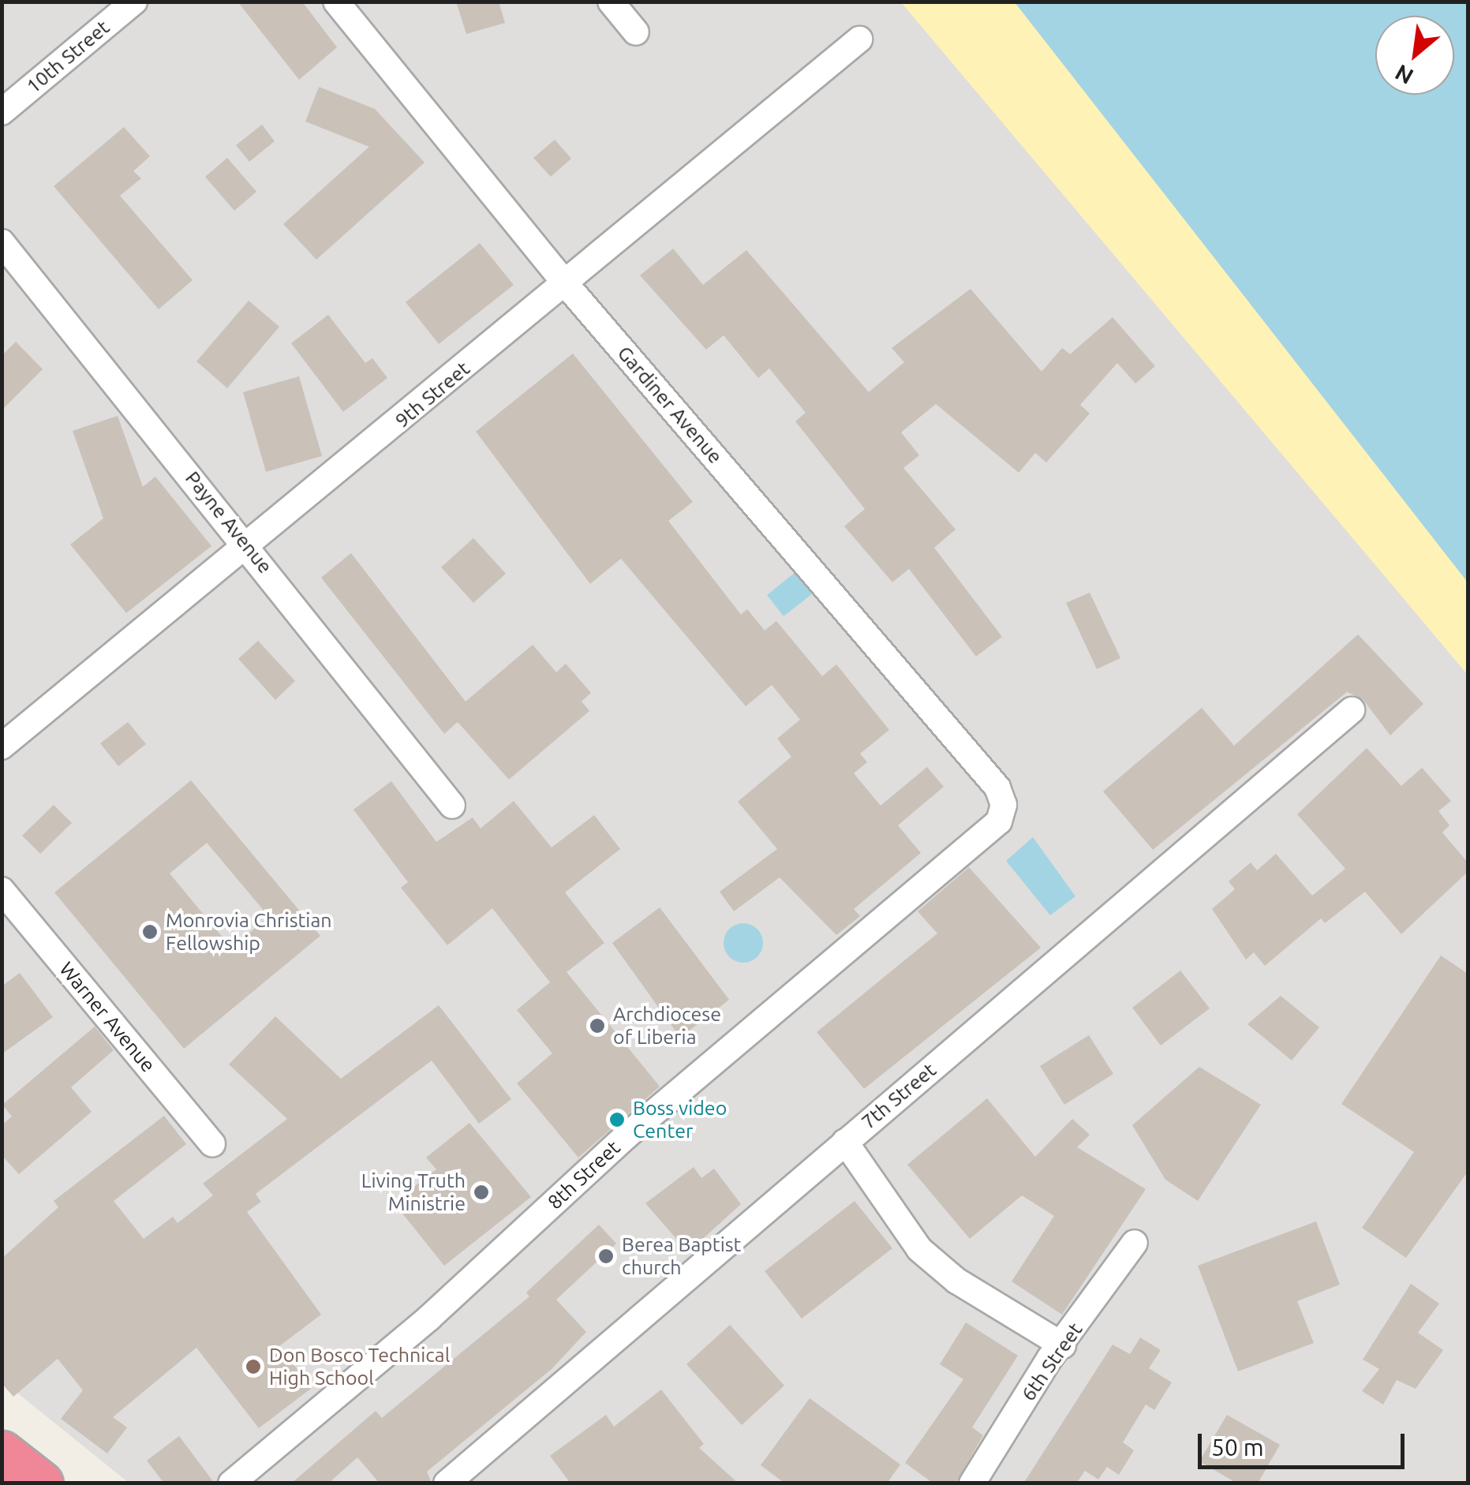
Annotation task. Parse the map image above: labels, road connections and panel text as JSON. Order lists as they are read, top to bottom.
{
  "streets": {
    "street": [
      "10th Street",
      "9th Street",
      "Gardiner Avenue",
      "Payne Avenue",
      "Warner Avenue",
      "7th Street",
      "8th Street",
      "6th Street"
    ]
  },
  "crossings": [
    ["9th Street", "Gardiner Avenue"],
    ["9th Street", "Payne Avenue"],
    ["Gardiner Avenue", "8th Street"]
  ],
  "places": [
    "Monrovia Christian Fellowship",
    "Archdiocese of Liberia",
    "Boss video Center",
    "Living Truth Ministrie",
    "Berea Baptist church",
    "Don Bosco Technical High School"
  ],
  "scale_bar": "50 m",
  "north": "bottom left"
}
